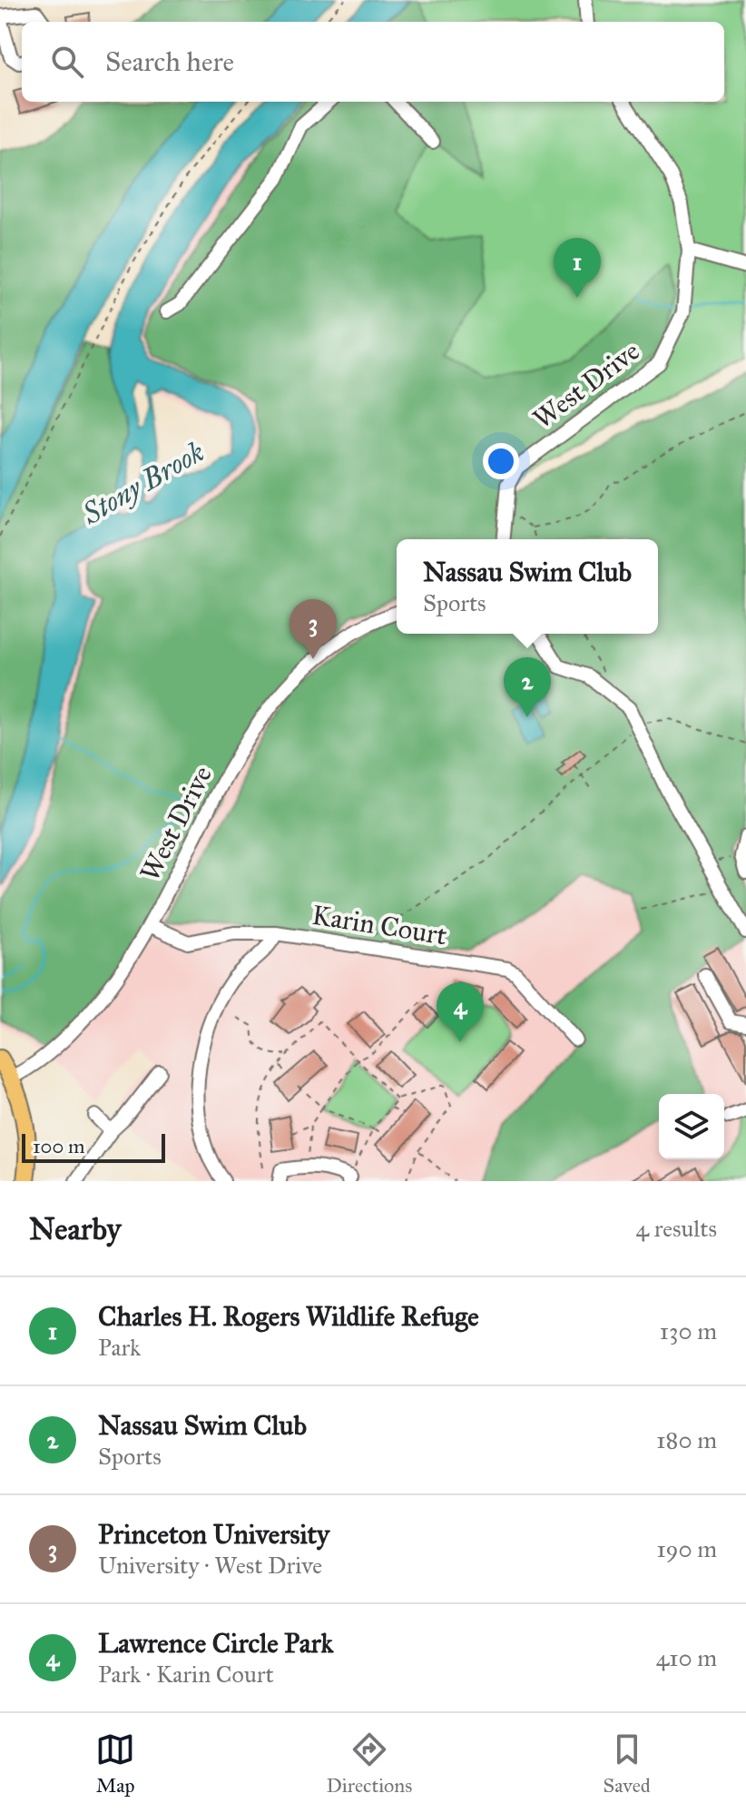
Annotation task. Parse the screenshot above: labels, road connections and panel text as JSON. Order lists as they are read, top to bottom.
{
  "streets": {
    "street": ["West Drive", "Karin Court"]
  },
  "crossings": [
    ["West Drive", "Karin Court"]
  ],
  "water": ["Stony Brook"],
  "scale_bar": "100 m",
  "page": {
    "search": "Search here",
    "pins": [
      "1",
      "3",
      "2",
      "4"
    ],
    "popup": ["Nassau Swim Club", "Sports"],
    "scale": "100 m",
    "heading": ["Nearby", "4 results"],
    "list": [
      {
        "mark": "1",
        "name": "Charles H. Rogers Wildlife Refuge",
        "note": "Park",
        "value": "130 m"
      },
      {
        "mark": "2",
        "name": "Nassau Swim Club",
        "note": "Sports",
        "value": "180 m"
      },
      {
        "mark": "3",
        "name": "Princeton University",
        "note": "University · West Drive",
        "value": "190 m"
      },
      {
        "mark": "4",
        "name": "Lawrence Circle Park",
        "note": "Park · Karin Court",
        "value": "410 m"
      }
    ],
    "nav": ["Map", "Directions", "Saved"]
  }
}
